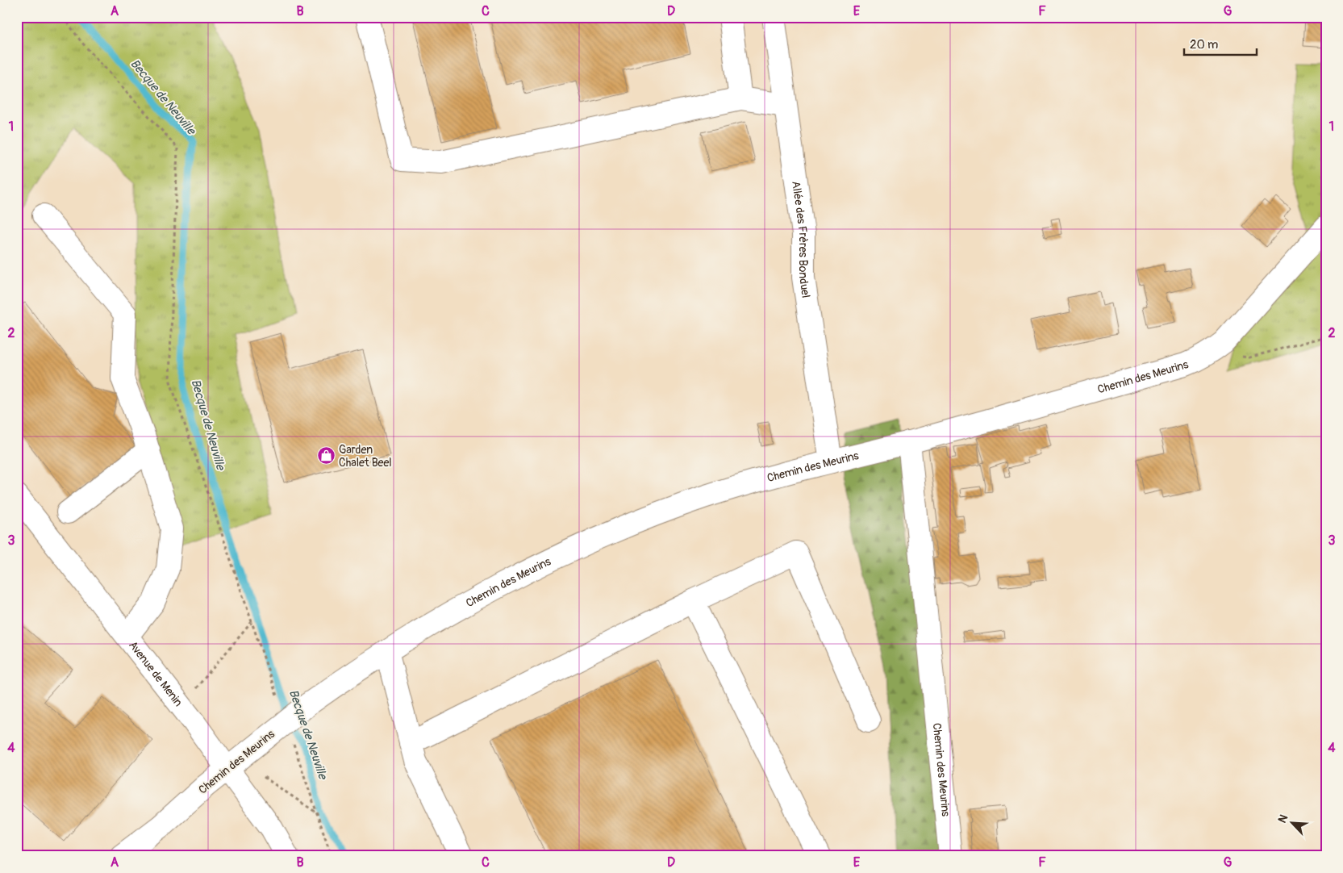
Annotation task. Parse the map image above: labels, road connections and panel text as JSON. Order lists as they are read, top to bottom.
{
  "streets": {
    "street": ["Allée des Frères Bonduel", "Chemin des Meurins", "Avenue de Menin"]
  },
  "crossings": [
    ["Allée des Frères Bonduel", "Chemin des Meurins"],
    ["Chemin des Meurins", "Avenue de Menin"]
  ],
  "water": ["Becque de Neuville"],
  "places": {
    "shop": ["Garden Chalet Beel"]
  },
  "scale_bar": "20 m",
  "north": "top left",
  "grid": {
    "columns": [
      "A",
      "B",
      "C",
      "D",
      "E",
      "F",
      "G"
    ],
    "rows": [
      "1",
      "2",
      "3",
      "4"
    ]
  }
}
